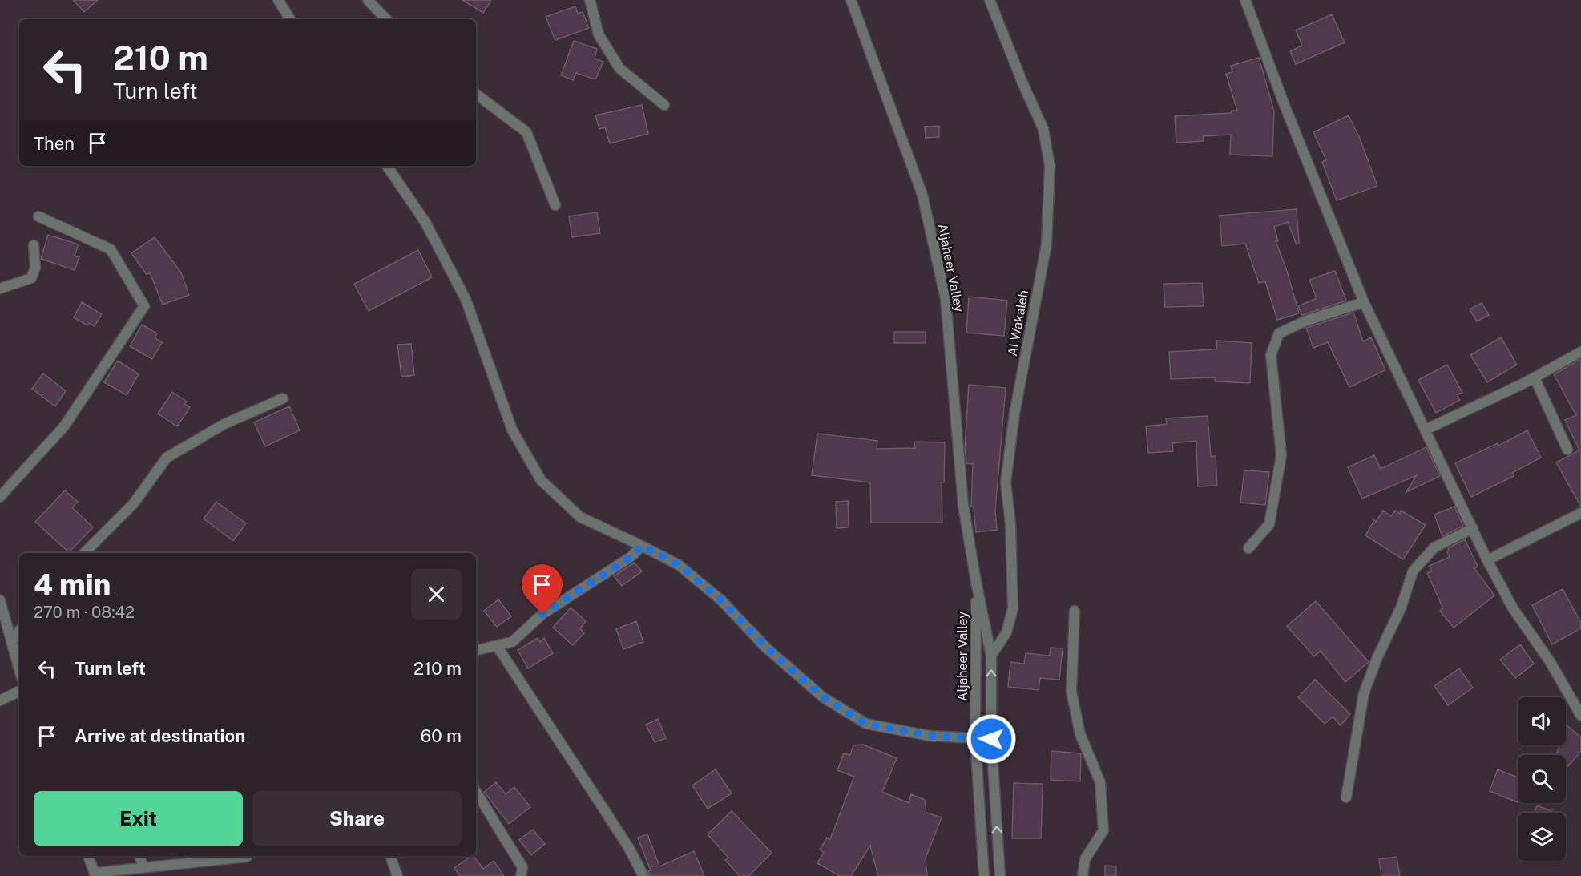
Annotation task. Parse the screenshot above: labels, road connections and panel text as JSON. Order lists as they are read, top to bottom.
{
  "streets": {
    "street": ["Aljaheer Valley", "Al Wakaleh"]
  },
  "crossings": [
    ["Aljaheer Valley", "Al Wakaleh"]
  ],
  "page": {
    "turn": ["210 m", "Turn left"],
    "then": "Then",
    "heading": ["4 min", "270 m · 08:42"],
    "list": [
      {
        "name": "Turn left",
        "value": "210 m"
      },
      {
        "name": "Arrive at destination",
        "value": "60 m"
      }
    ],
    "buttons": ["Exit", "Share"]
  }
}
